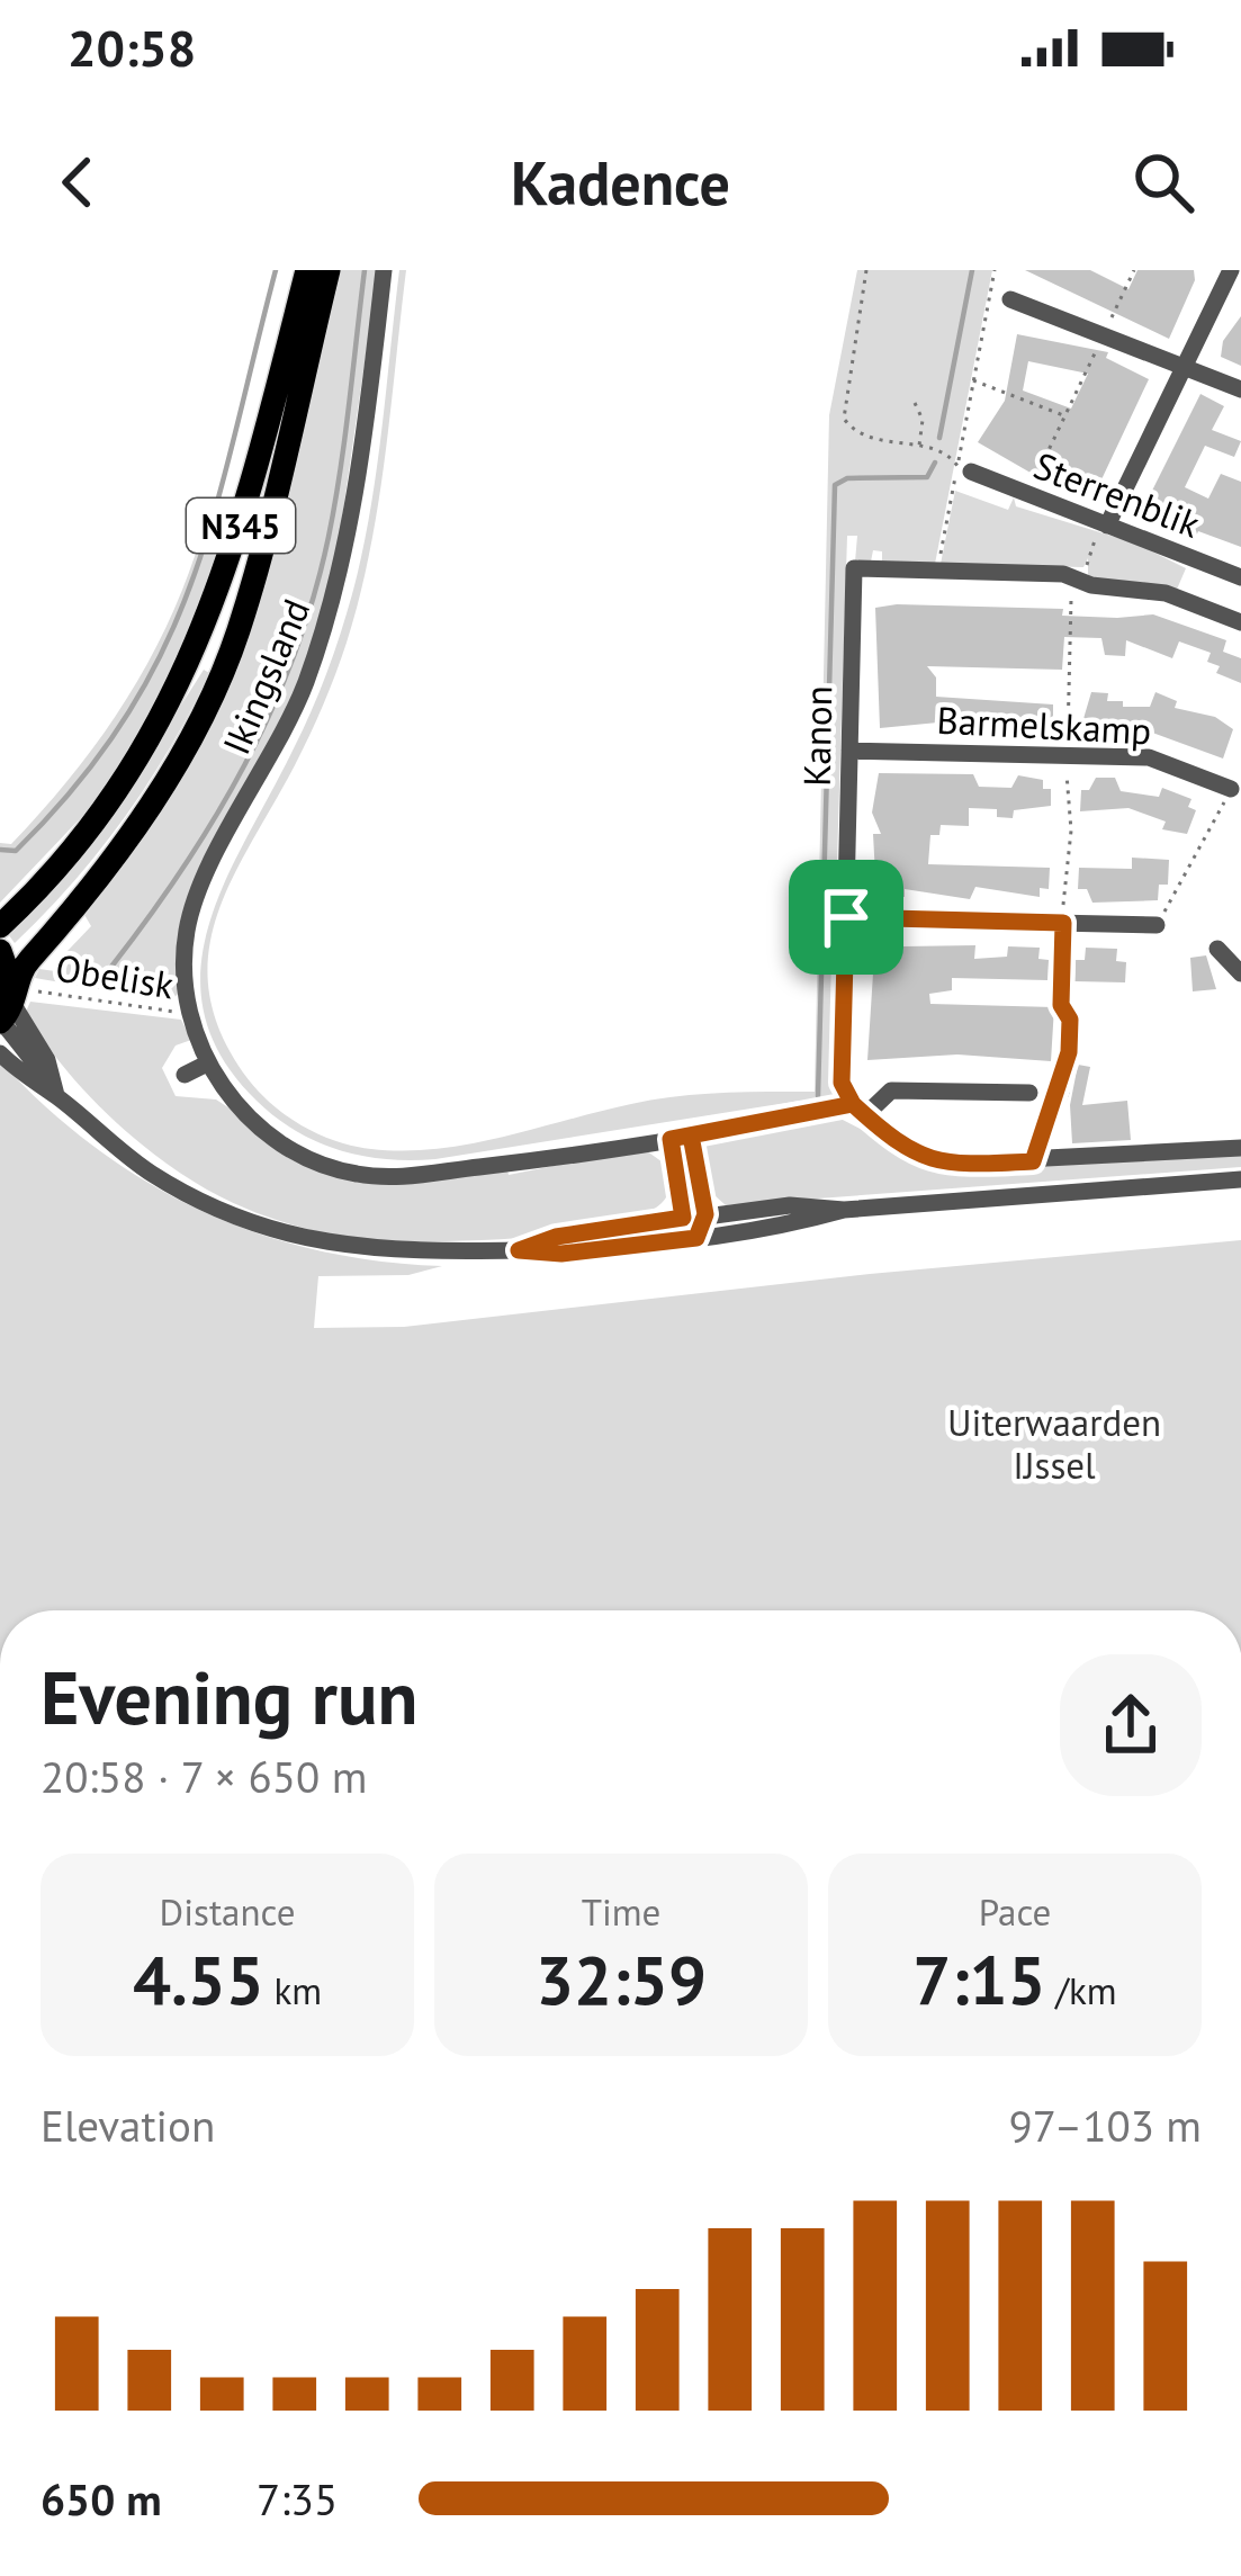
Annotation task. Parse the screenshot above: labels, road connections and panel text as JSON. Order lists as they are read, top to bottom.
{
  "streets": {
    "main road": ["N345"],
    "street": [
      "Sterrenblik",
      "Ikingsland",
      "Barmelskamp",
      "Kanon"
    ],
    "path": ["Obelisk"]
  },
  "crossings": [
    ["N345", "Obelisk"],
    ["Ikingsland", "Obelisk"],
    ["Barmelskamp", "Kanon"]
  ],
  "parks": ["Uiterwaarden IJssel"],
  "page": {
    "status": "20:58",
    "header": "Kadence",
    "heading": ["Evening run", "20:58 · 7 × 650 m"],
    "stats": [
      ["Distance", "4.55 km"],
      ["Time", "32:59"],
      ["Pace", "7:15 /km"]
    ],
    "chart": ["Elevation", "97–103 m"],
    "list": [
      {
        "name": "650 m",
        "note": "7:35"
      }
    ]
  }
}
